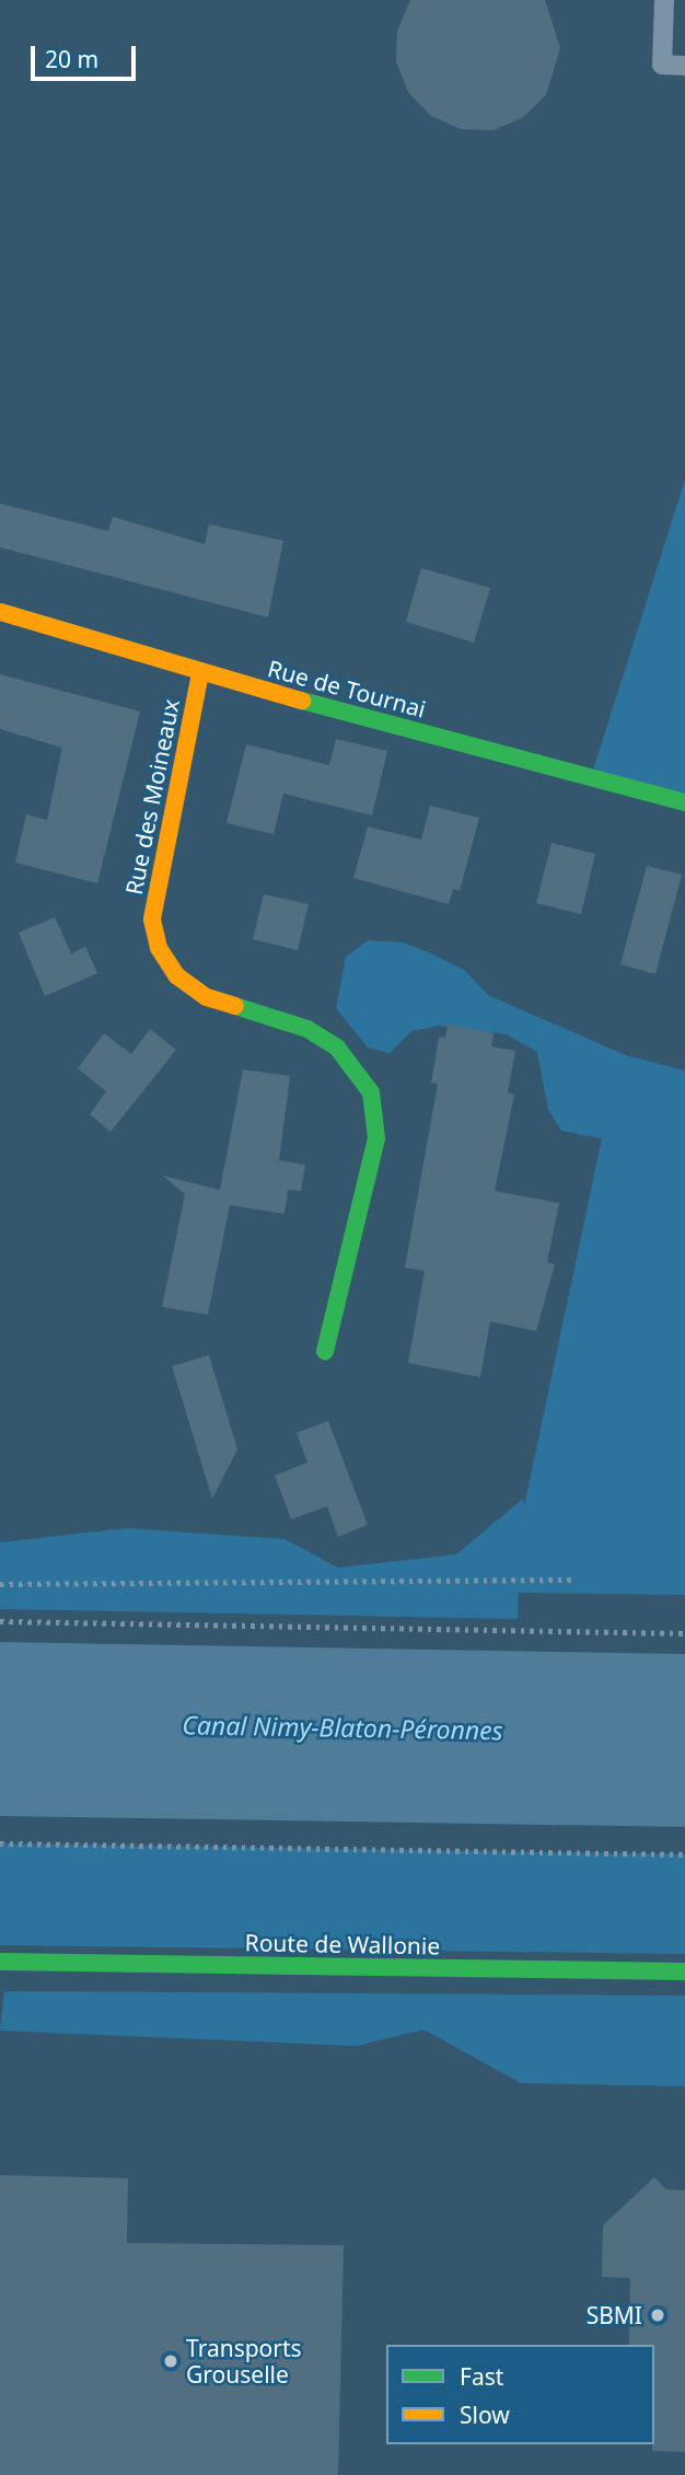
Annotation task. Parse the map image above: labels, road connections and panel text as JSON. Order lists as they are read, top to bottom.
{
  "streets": {
    "street": ["Rue de Tournai", "Rue des Moineaux", "Route de Wallonie"]
  },
  "crossings": [
    ["Rue de Tournai", "Rue des Moineaux"]
  ],
  "water": ["Canal Nimy-Blaton-Péronnes"],
  "places": ["SBMI", "Transports Grouselle"],
  "legend": ["Fast", "Slow"],
  "scale_bar": "20 m"
}
